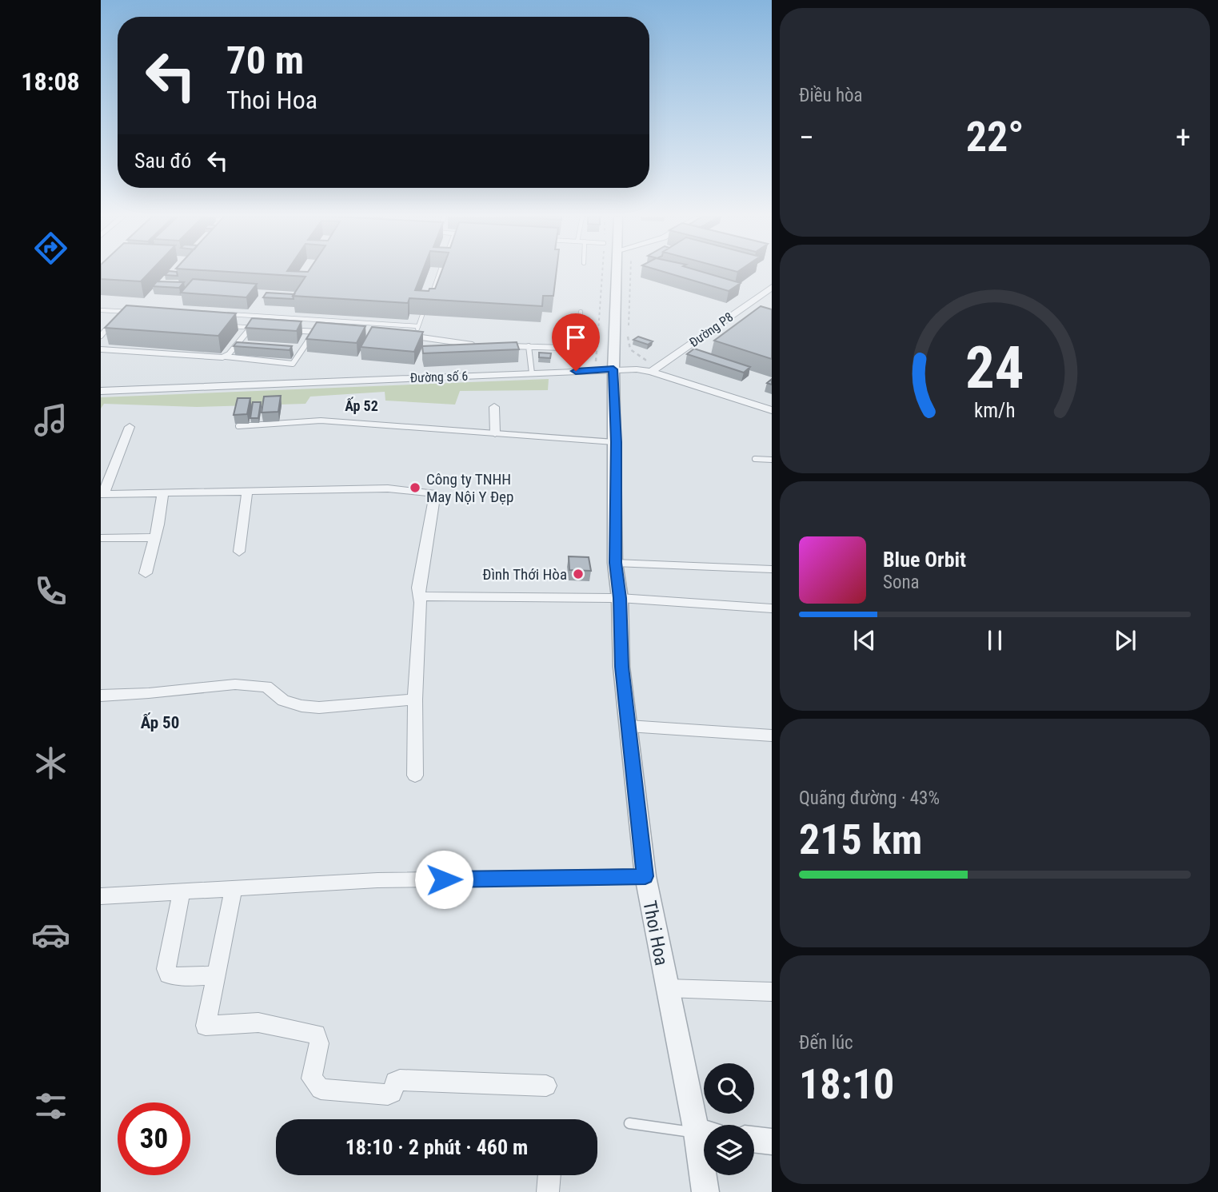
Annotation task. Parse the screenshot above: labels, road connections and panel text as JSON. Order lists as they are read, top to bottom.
{
  "streets": {
    "street": ["Đường P8", "Đường số 6", "Thoi Hoa"]
  },
  "crossings": [
    ["Đường P8", "Đường số 6"],
    ["Đường số 6", "Thoi Hoa"]
  ],
  "districts": ["Ấp 52", "Ấp 50"],
  "places": ["Công ty TNHH May Nội Y Đẹp", "Đình Thới Hòa"],
  "page": {
    "tabs": "18:08",
    "tile": [
      "Điều hòa",
      ["Quãng đường · 43%", "215 km"],
      ["Đến lúc", "18:10"]
    ],
    "turn": ["70 m", "Thoi Hoa"],
    "heat": ["−", "22°", "+"],
    "then": "Sau đó",
    "song": ["Blue Orbit", "Sona"],
    "limit": "30",
    "trip": "18:10 · 2 phút · 460 m",
    "gauge": ["24", "km/h"]
  }
}
